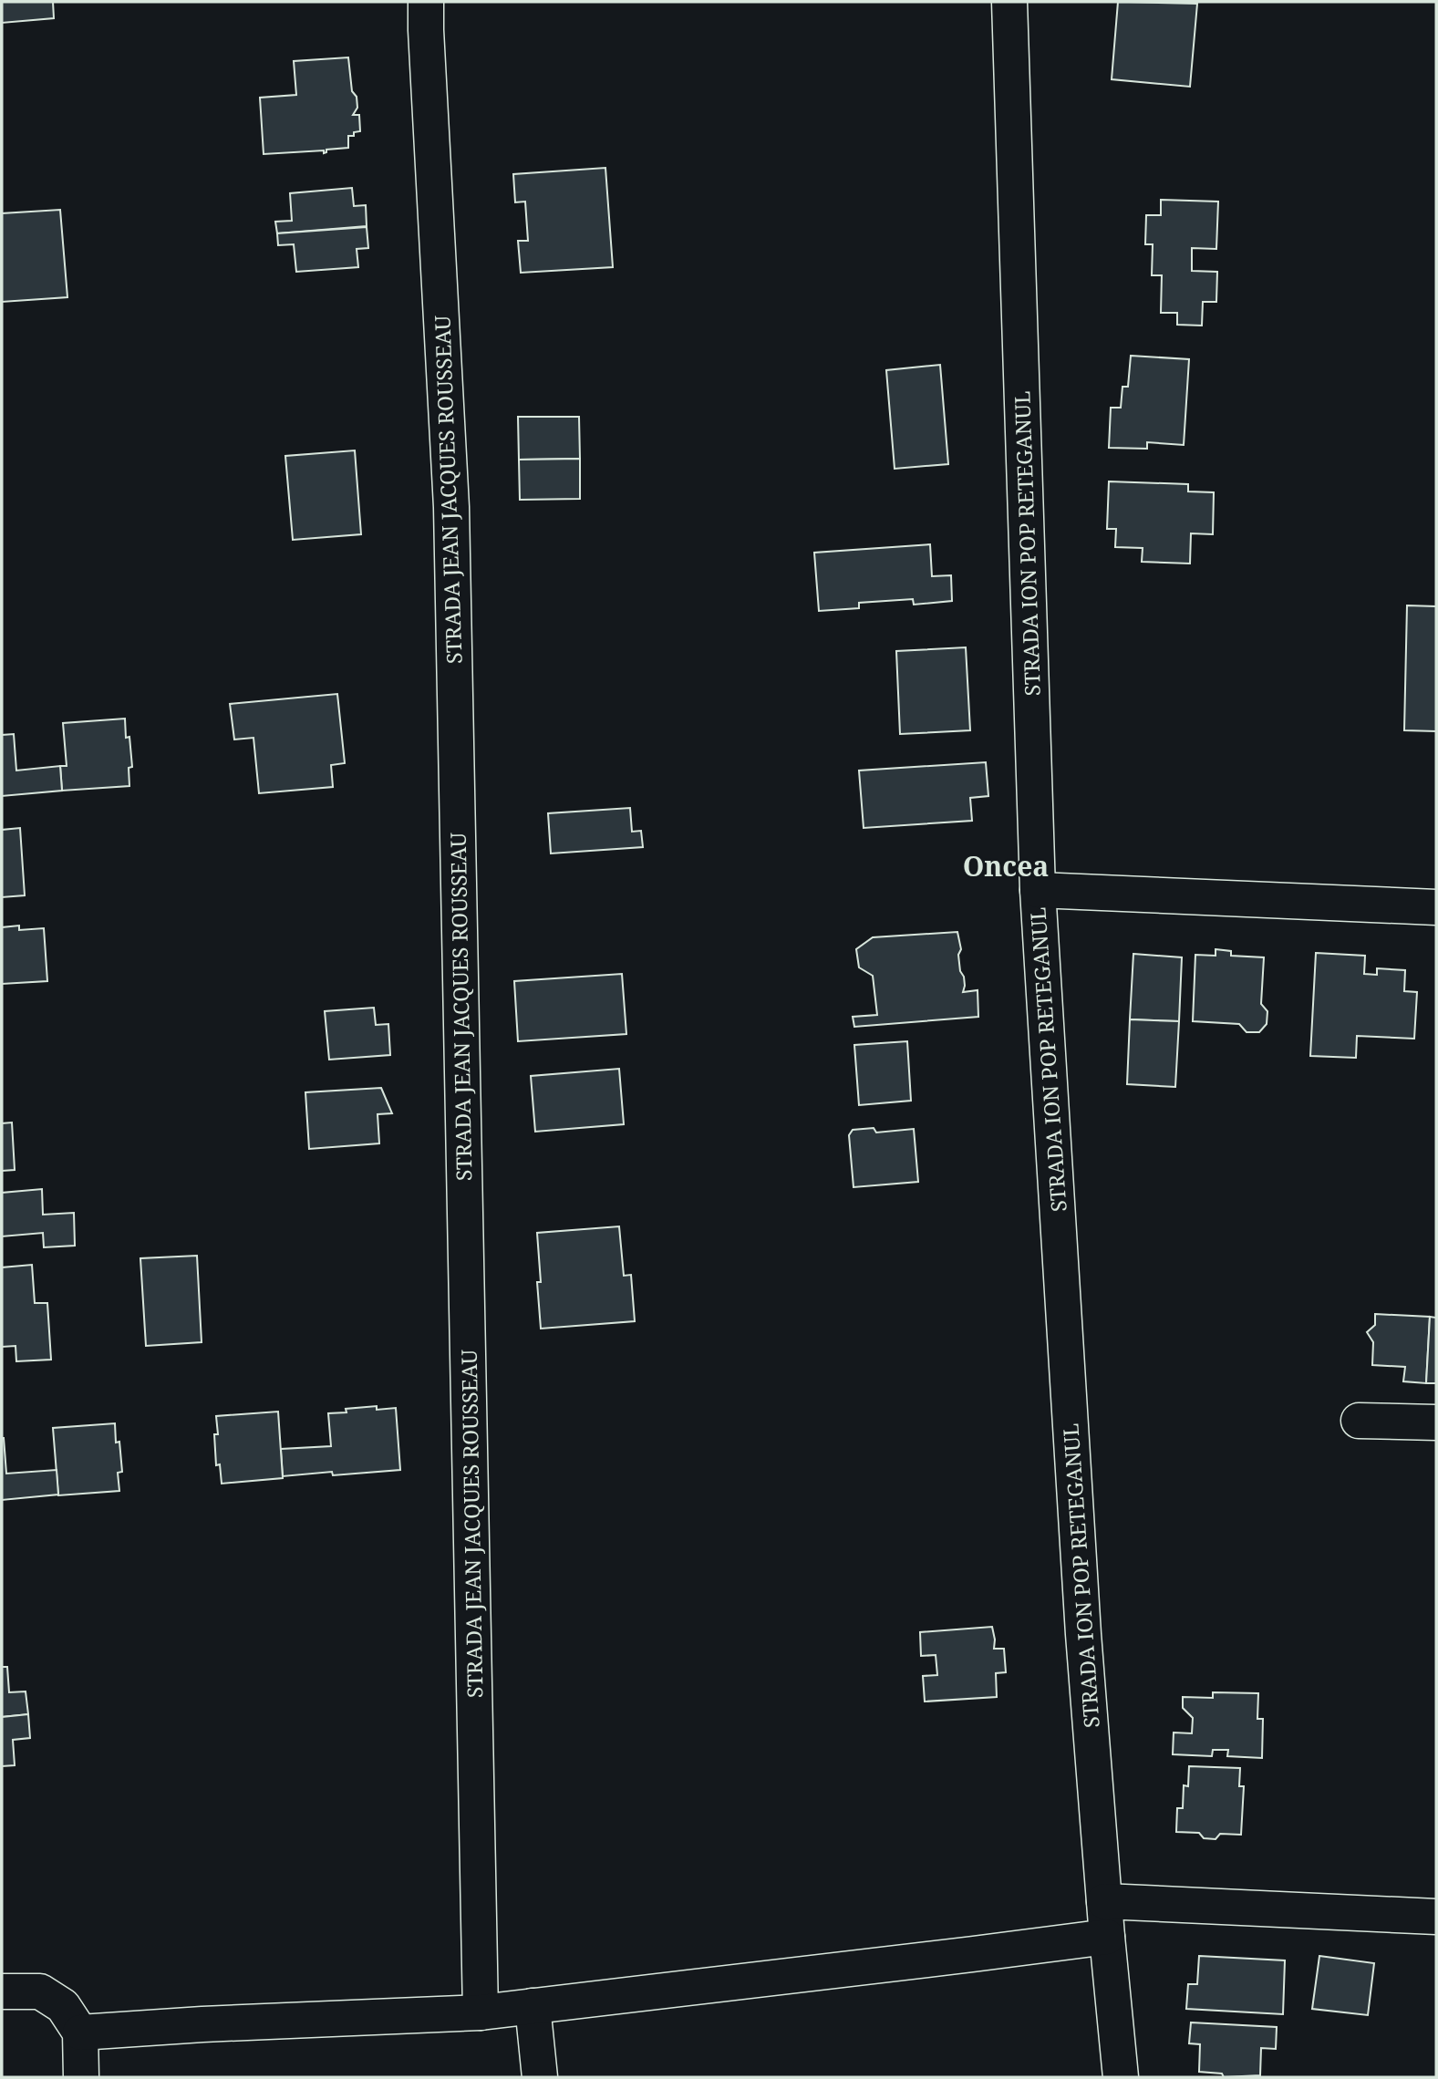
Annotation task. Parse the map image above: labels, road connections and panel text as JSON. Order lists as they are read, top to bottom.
{
  "streets": {
    "street": ["STRADA JEAN JACQUES ROUSSEAU", "STRADA ION POP RETEGANUL"]
  },
  "districts": ["Oncea"]
}
